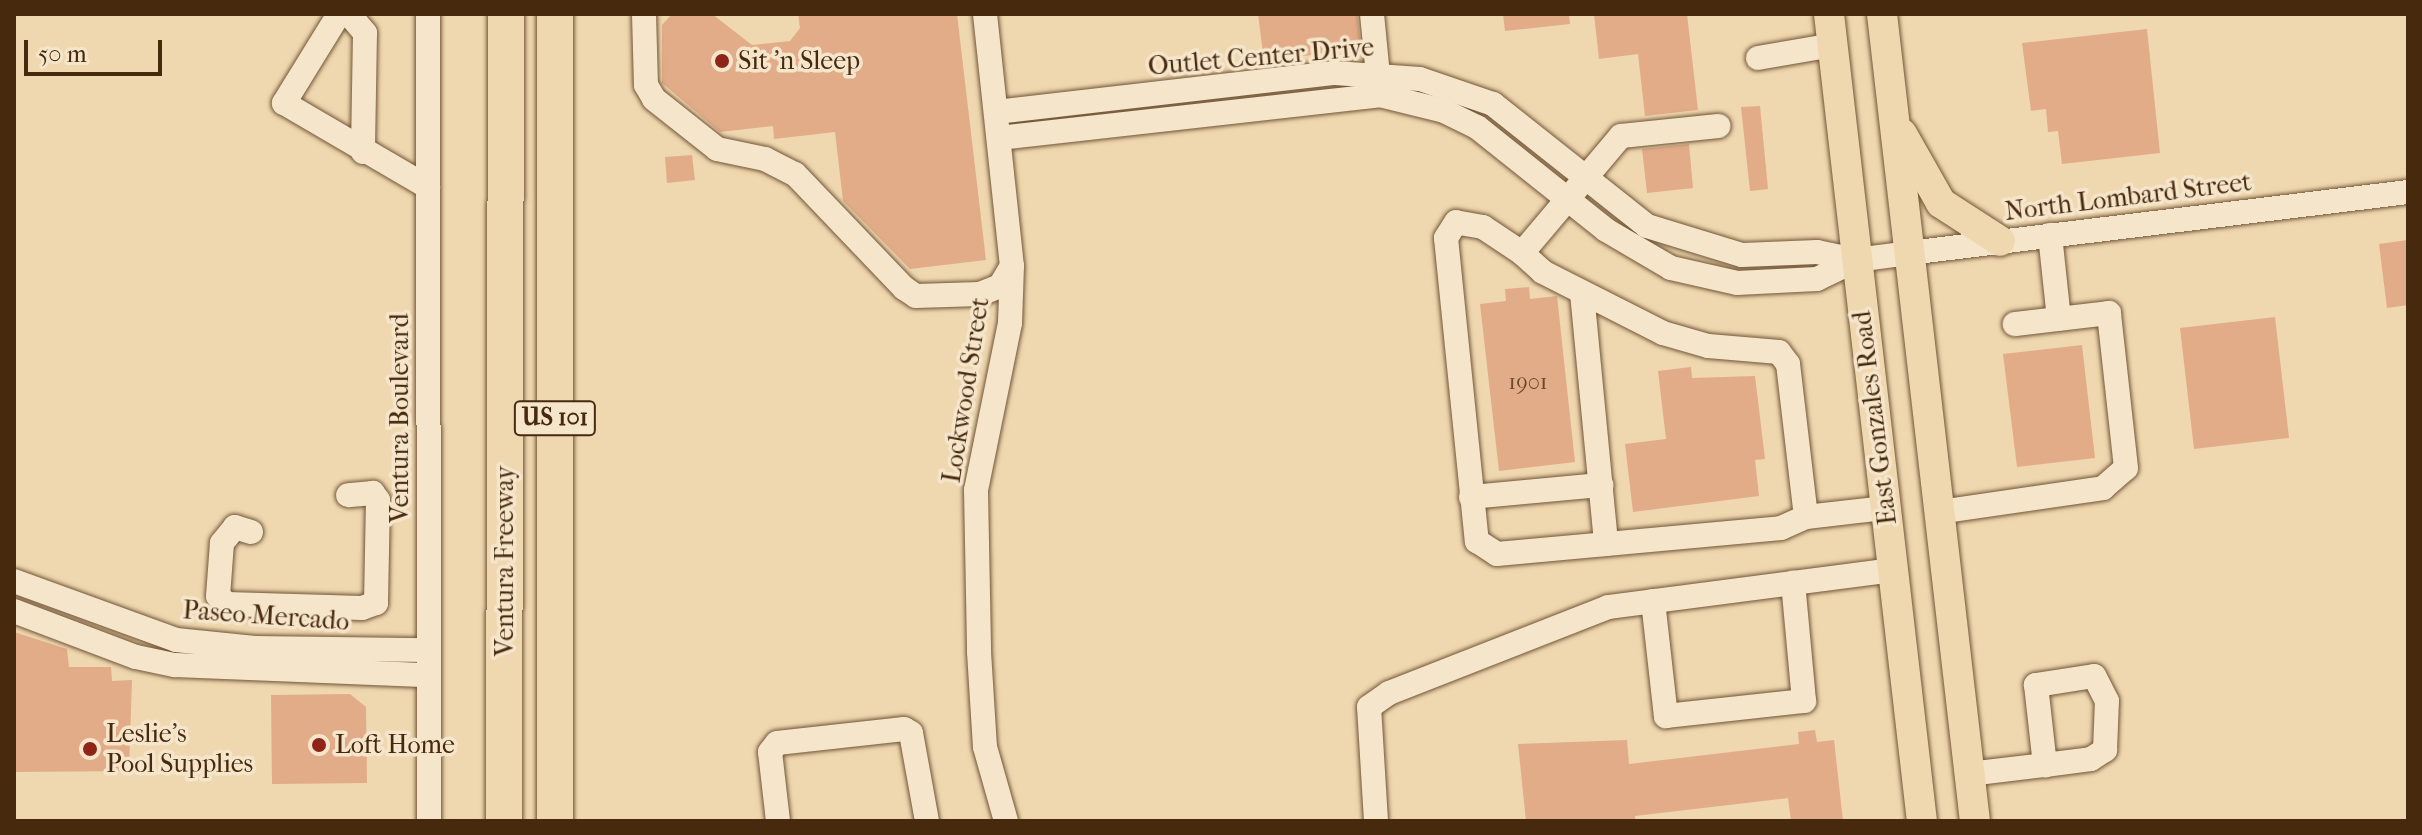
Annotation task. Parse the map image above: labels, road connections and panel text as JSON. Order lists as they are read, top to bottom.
{
  "streets": {
    "highway": ["US 101", "Ventura Freeway"],
    "main road": ["East Gonzales Road"],
    "street": [
      "Outlet Center Drive",
      "North Lombard Street",
      "Lockwood Street",
      "Ventura Boulevard",
      "Paseo Mercado"
    ]
  },
  "crossings": [
    ["Outlet Center Drive", "North Lombard Street"],
    ["Outlet Center Drive", "Lockwood Street"],
    ["Outlet Center Drive", "East Gonzales Road"],
    ["North Lombard Street", "East Gonzales Road"],
    ["Ventura Boulevard", "Paseo Mercado"]
  ],
  "places": ["Sit 'n Sleep", "Loft Home", "Leslie's Pool Supplies"],
  "house_numbers": ["1901"],
  "scale_bar": "50 m"
}
